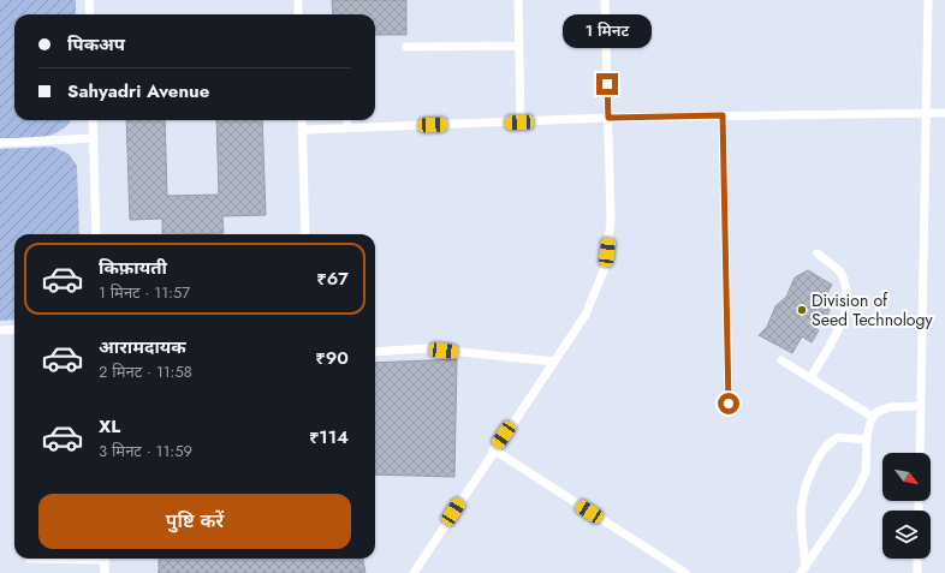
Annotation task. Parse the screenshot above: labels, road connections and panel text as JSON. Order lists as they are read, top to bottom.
{
  "places": ["Division of Seed Technology"],
  "north": "bottom right",
  "page": {
    "bubble": "1 मिनट",
    "banner": ["पिकअप", "Sahyadri Avenue"],
    "list": [
      {
        "name": "किफ़ायती",
        "note": "1 मिनट · 11:57",
        "value": "₹67"
      },
      {
        "name": "आरामदायक",
        "note": "2 मिनट · 11:58",
        "value": "₹90"
      },
      {
        "name": "XL",
        "note": "3 मिनट · 11:59",
        "value": "₹114"
      }
    ],
    "buttons": "पुष्टि करें"
  }
}
